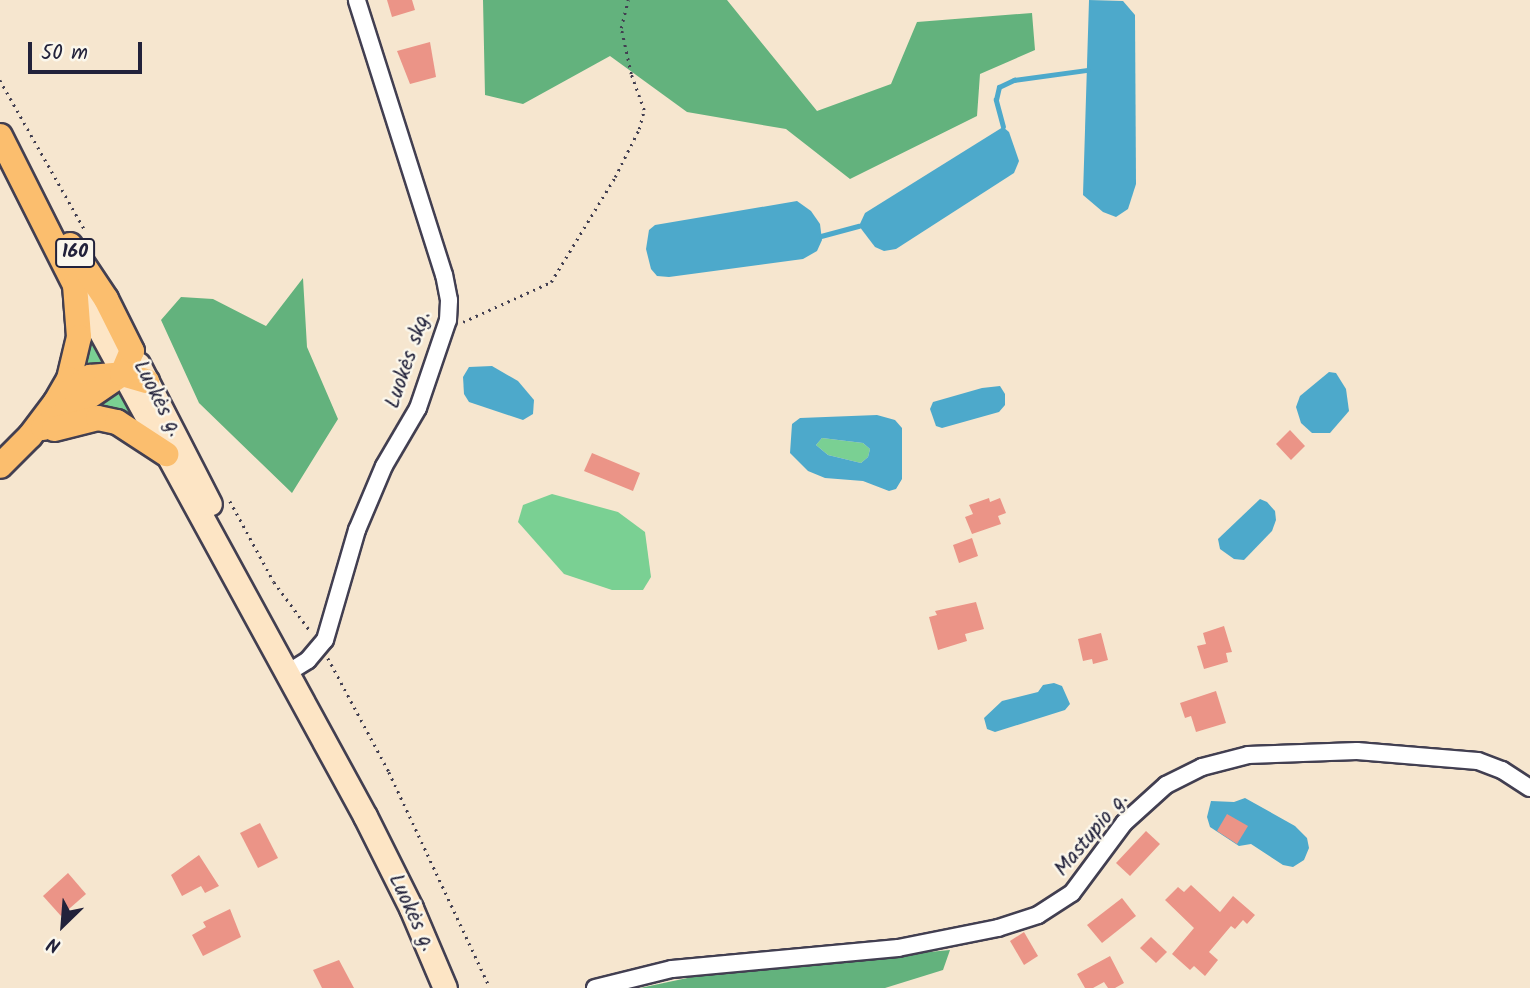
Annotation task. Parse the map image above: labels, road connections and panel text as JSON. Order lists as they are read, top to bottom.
{
  "streets": {
    "main road": ["160", "Luokės g."],
    "street": ["Luokės skg.", "Mastupio g."]
  },
  "crossings": [
    ["160", "Luokės g."],
    ["Luokės skg.", "Luokės g."]
  ],
  "scale_bar": "50 m",
  "north": "bottom left"
}
